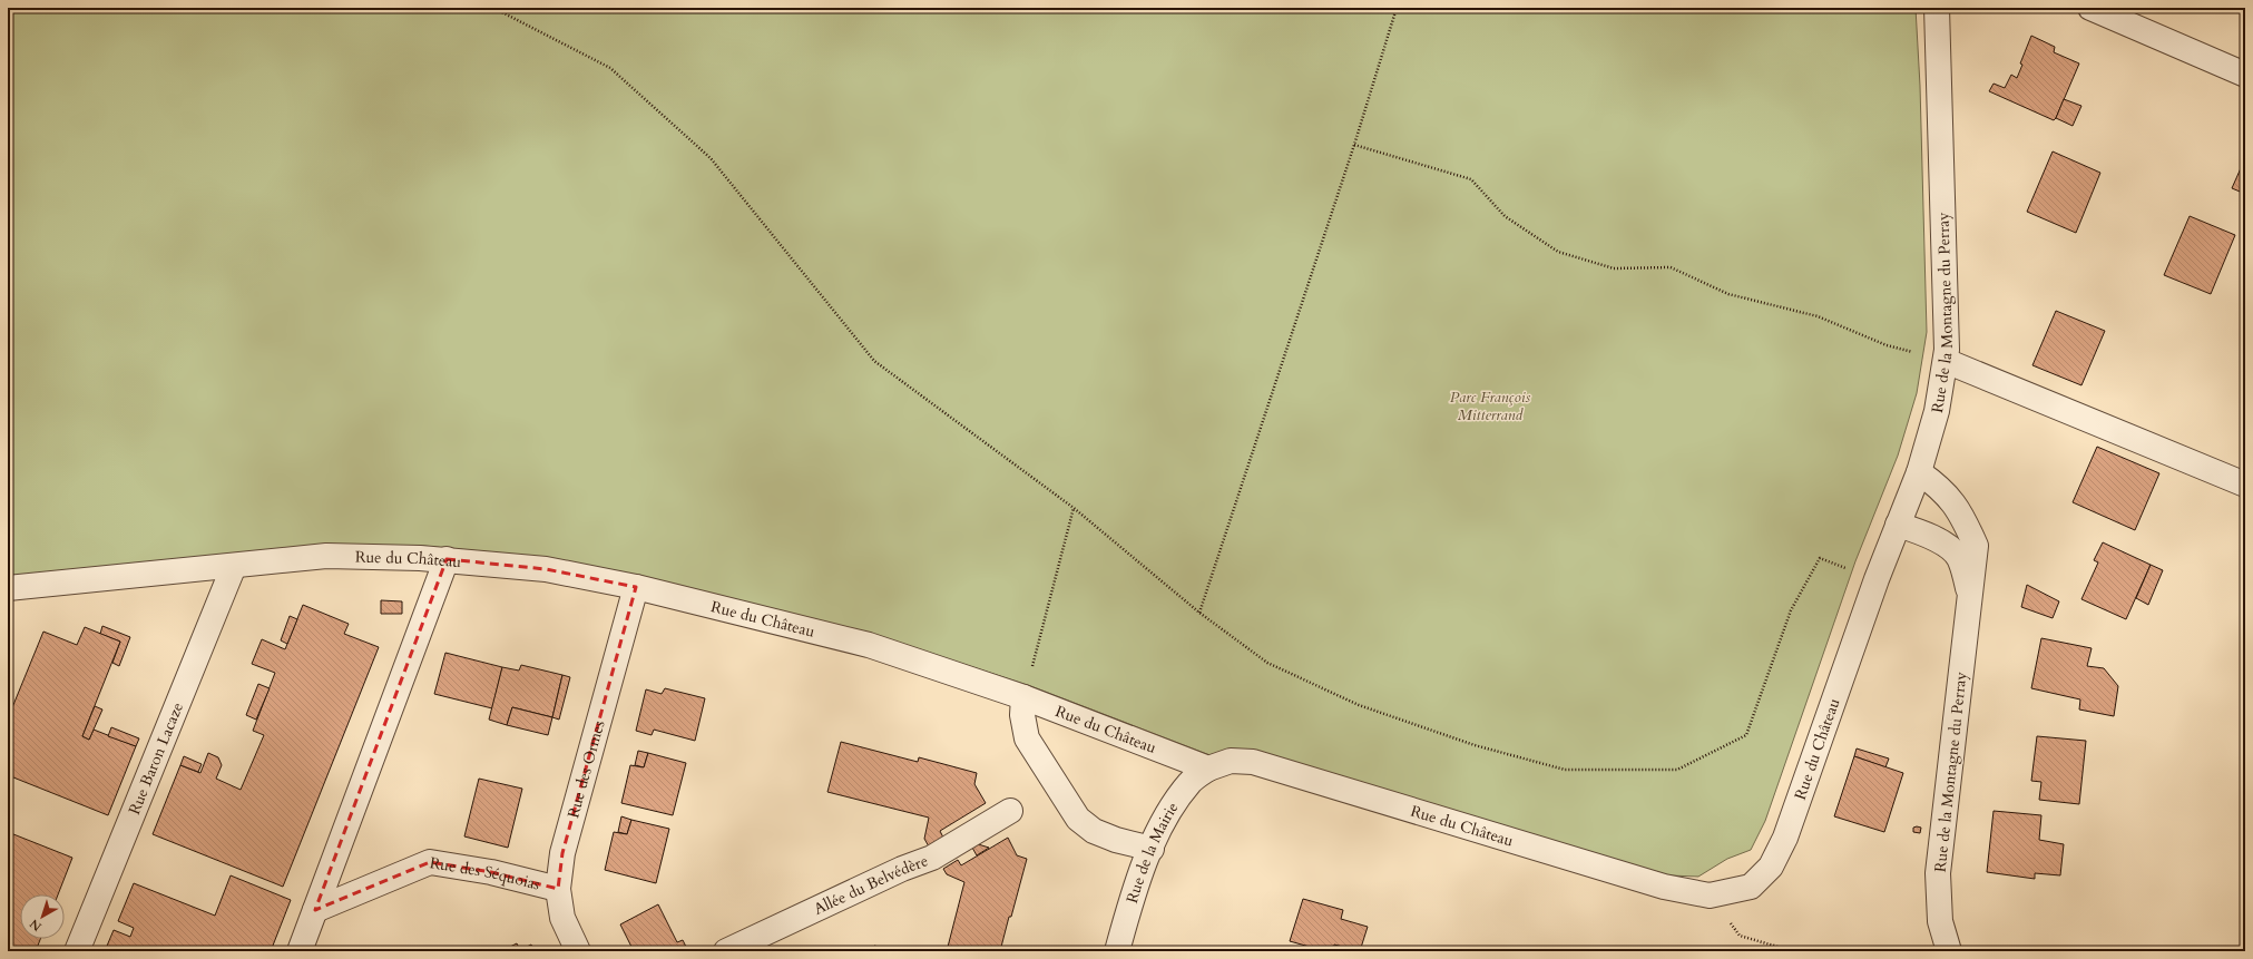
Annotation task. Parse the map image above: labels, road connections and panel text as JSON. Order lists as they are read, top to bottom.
{
  "streets": {
    "street": [
      "Rue de la Montagne du Perray",
      "Rue du Château",
      "Rue Baron Lacaze",
      "Rue des Ormes",
      "Rue de la Mairie",
      "Rue des Séquoias",
      "Allée du Belvédère"
    ]
  },
  "crossings": [
    ["Rue de la Montagne du Perray", "Rue du Château"],
    ["Rue du Château", "Rue Baron Lacaze"],
    ["Rue du Château", "Rue des Ormes"],
    ["Rue du Château", "Rue de la Mairie"],
    ["Rue des Ormes", "Rue des Séquoias"]
  ],
  "parks": ["Parc François Mitterrand"],
  "north": "bottom left"
}
